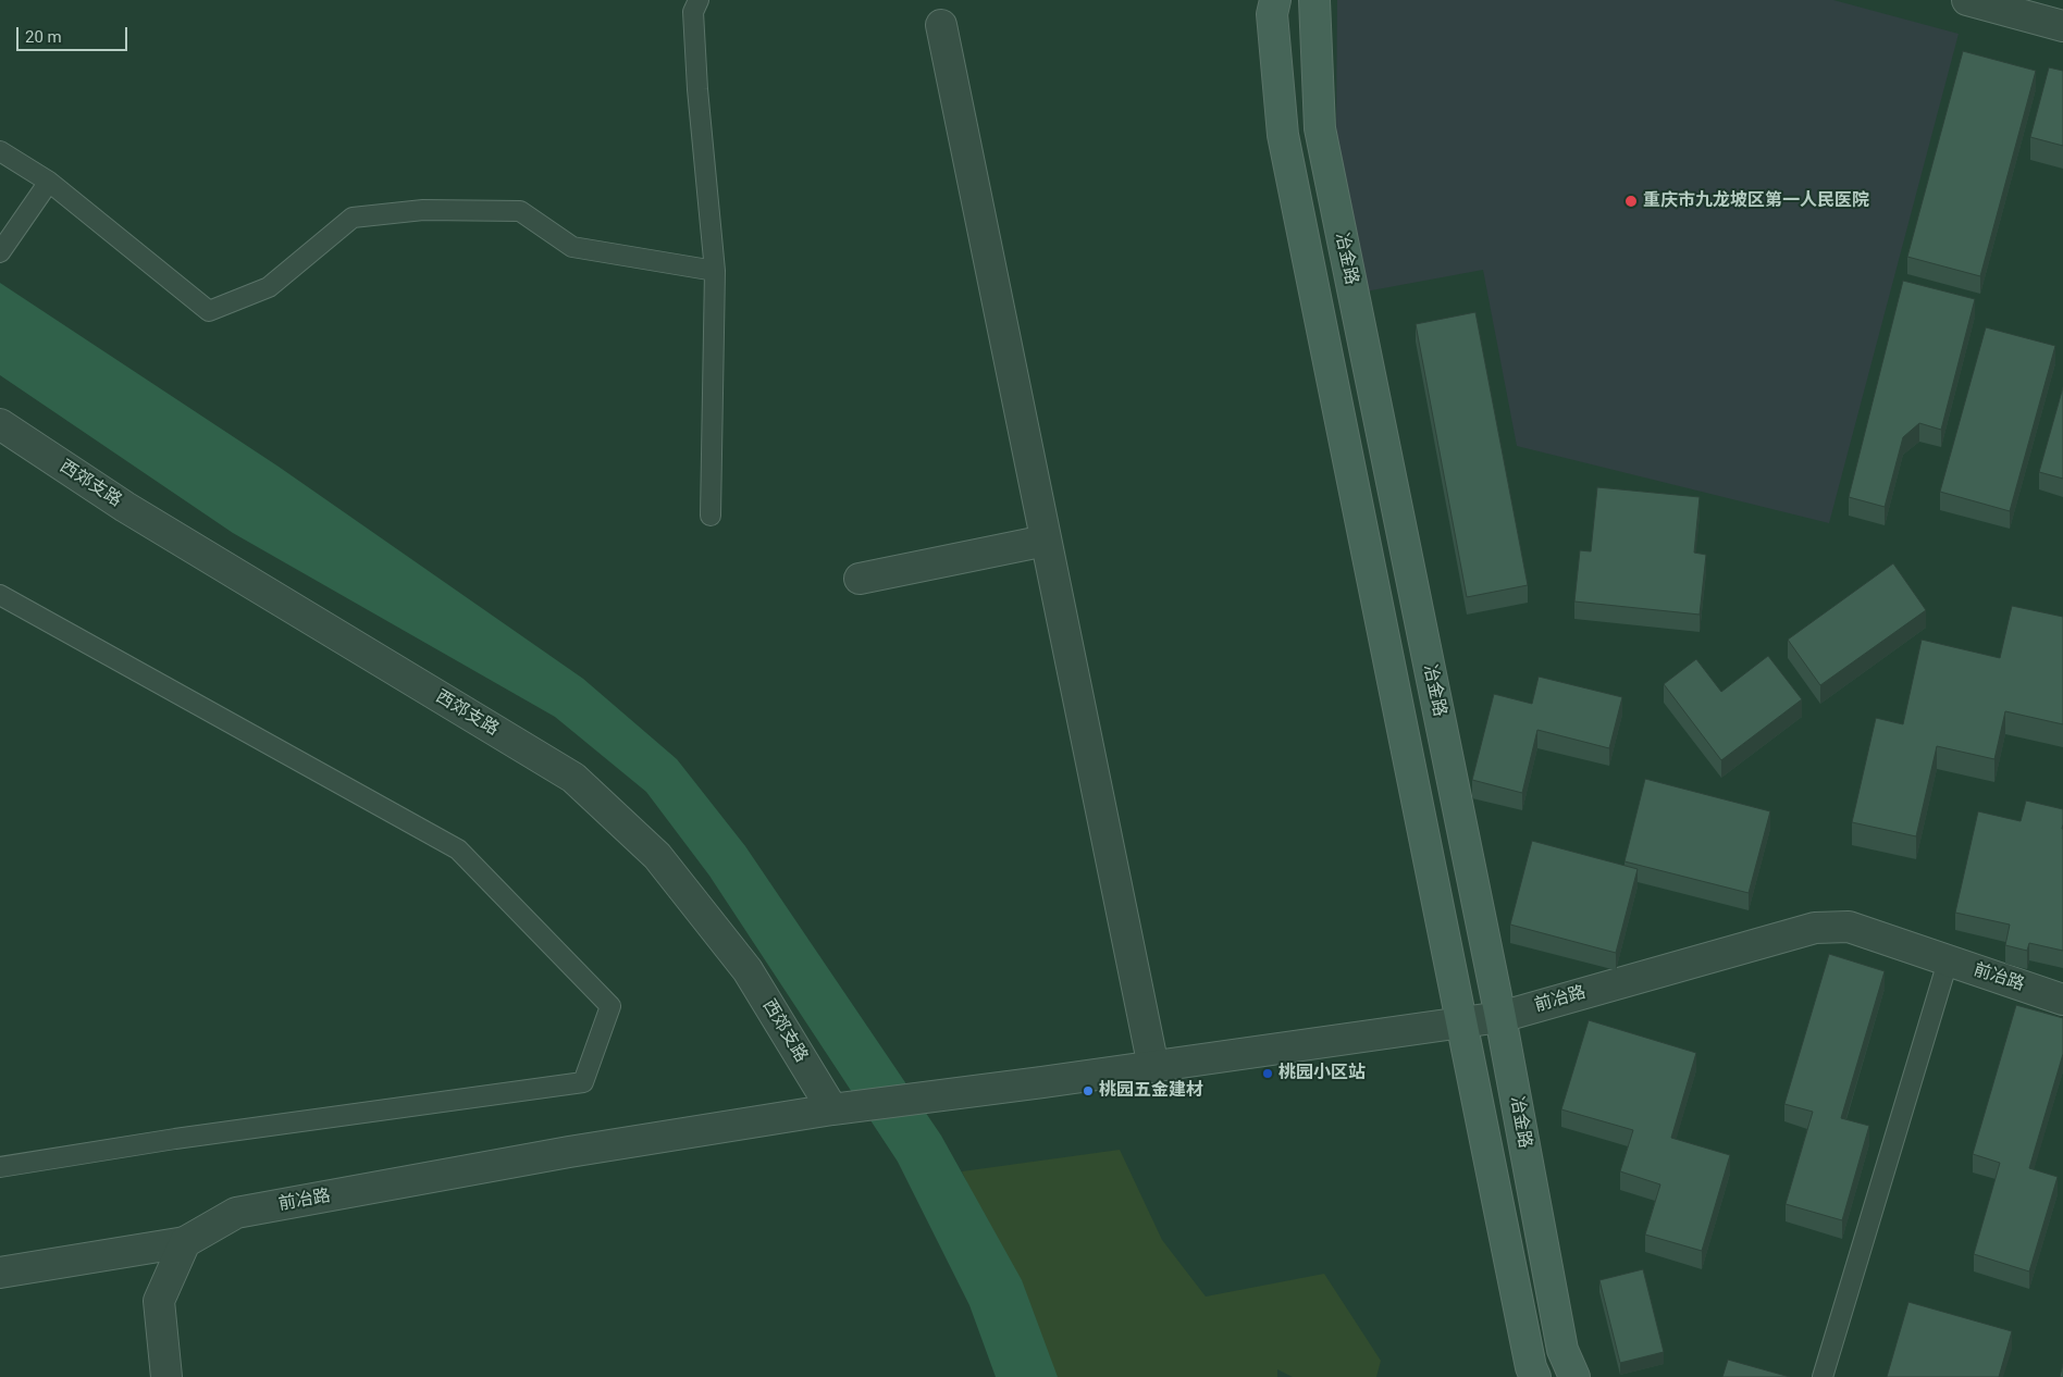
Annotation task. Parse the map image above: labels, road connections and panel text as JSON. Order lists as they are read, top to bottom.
{
  "streets": {
    "main road": ["冶金路"],
    "street": ["西郊支路", "前冶路"]
  },
  "crossings": [
    ["冶金路", "前冶路"],
    ["西郊支路", "前冶路"]
  ],
  "places": ["重庆市九龙坡区第一人民医院", "桃园小区站", "桃园五金建材"],
  "scale_bar": "20 m"
}
